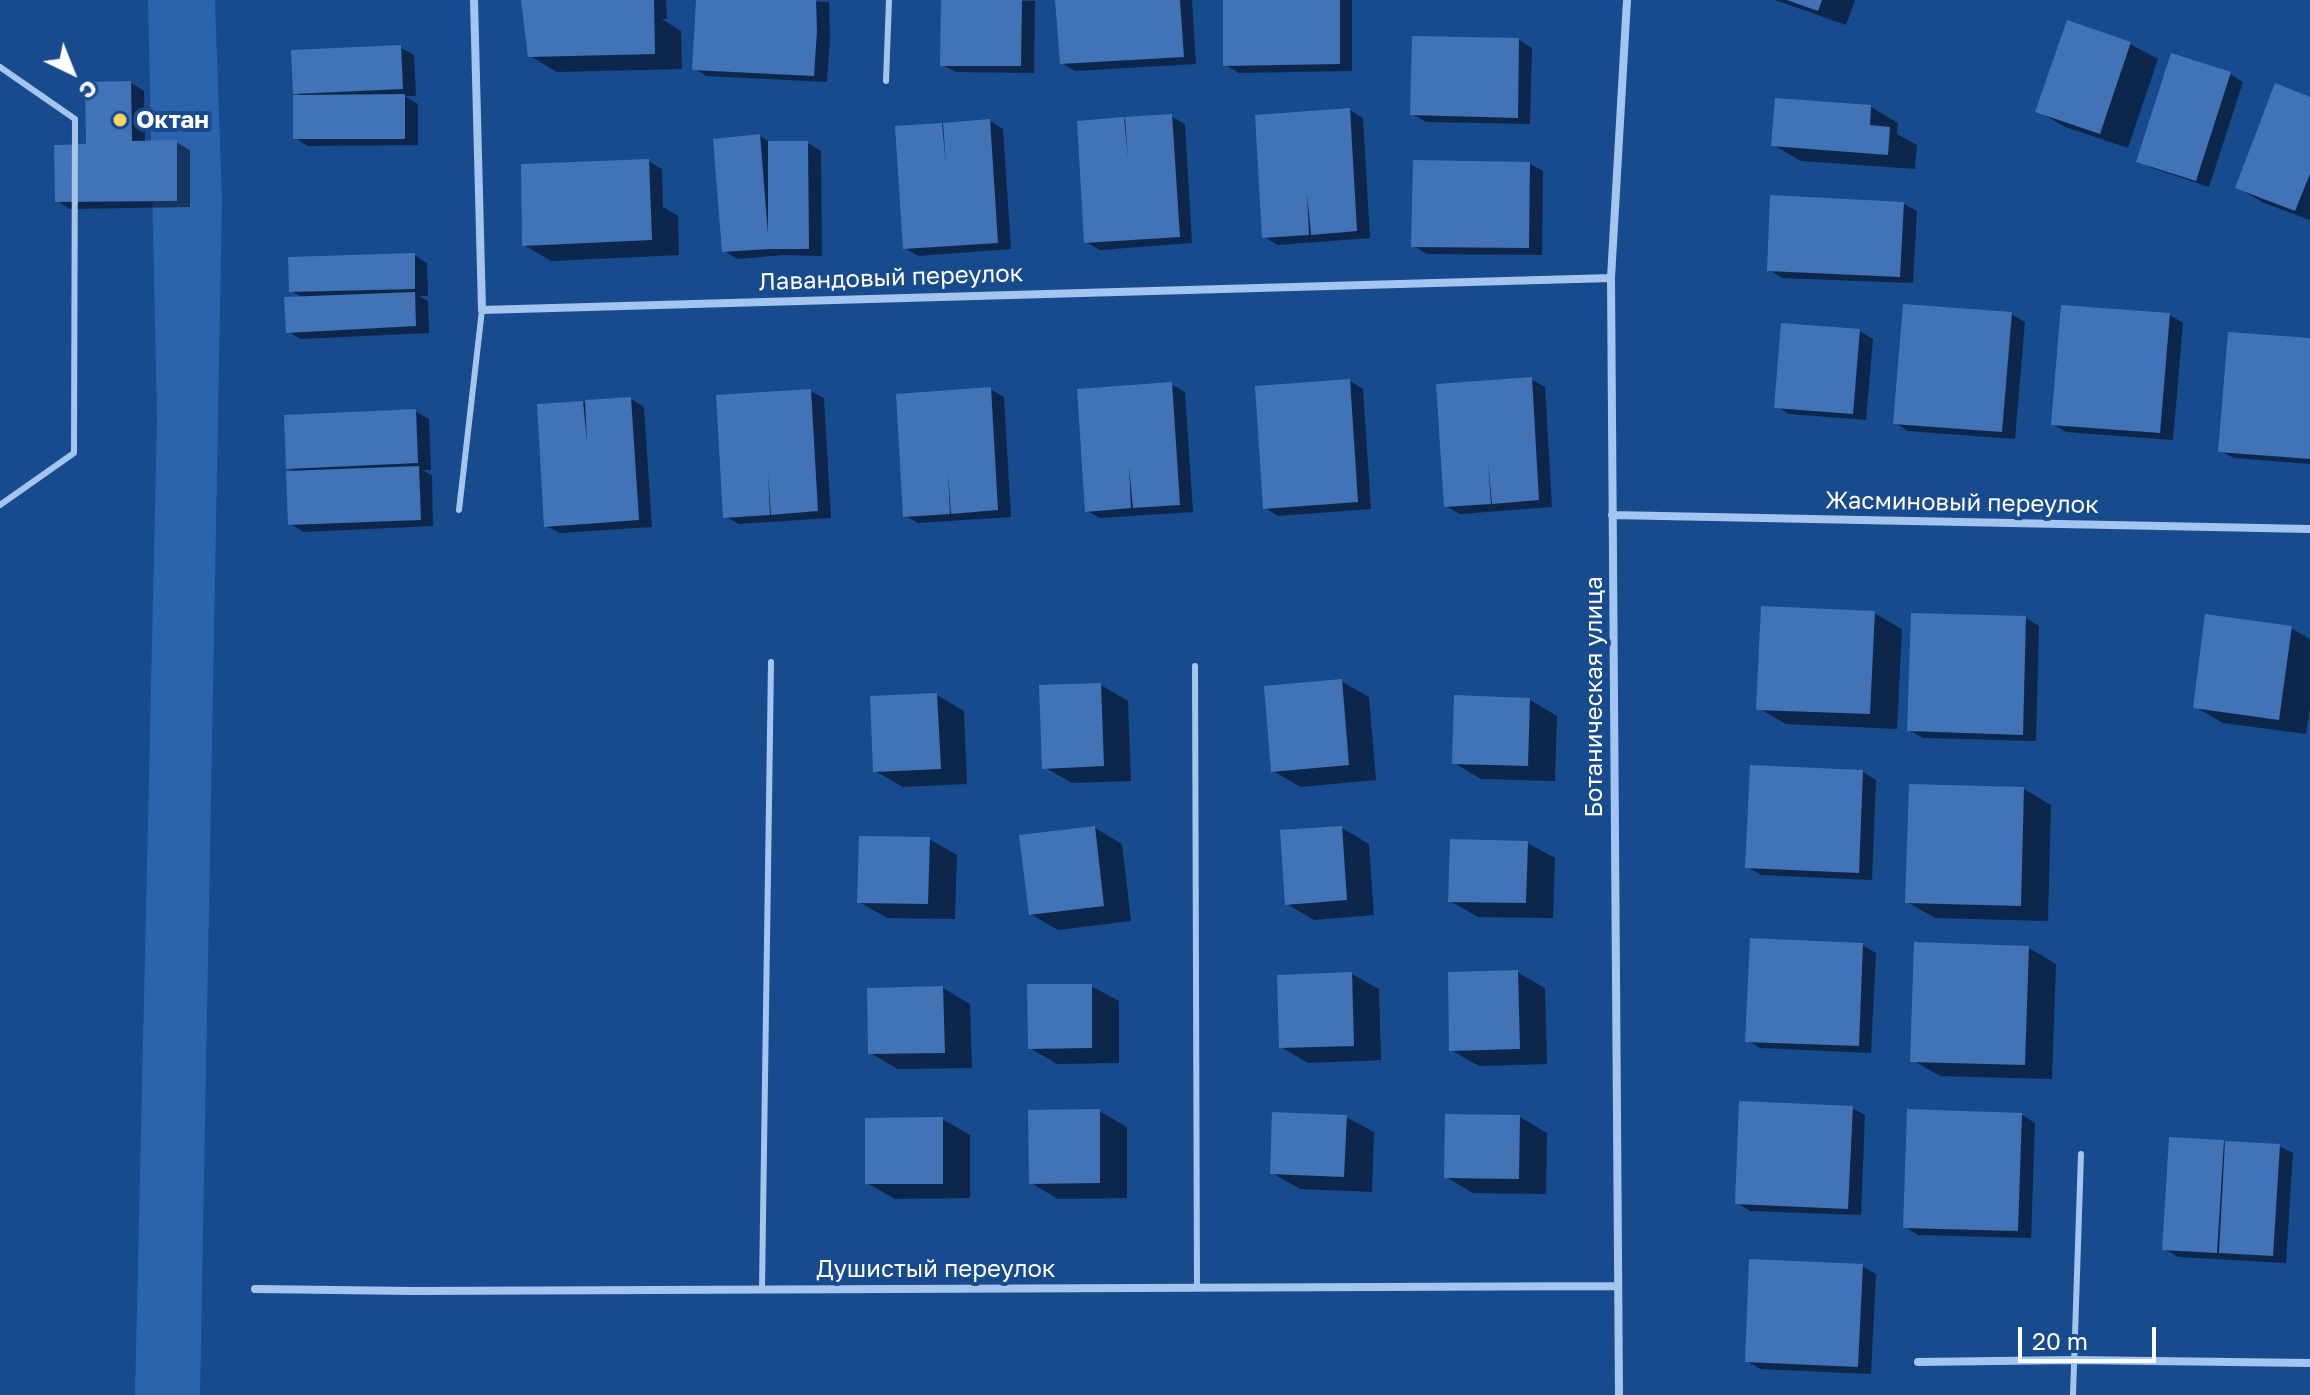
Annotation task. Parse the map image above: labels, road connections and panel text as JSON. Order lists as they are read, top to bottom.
{
  "streets": {
    "street": [
      "Лавандовый переулок",
      "Жасминовый переулок",
      "Ботаническая улица",
      "Душистый переулок"
    ]
  },
  "crossings": [
    ["Лавандовый переулок", "Ботаническая улица"],
    ["Жасминовый переулок", "Ботаническая улица"],
    ["Ботаническая улица", "Душистый переулок"]
  ],
  "places": ["Октан"],
  "scale_bar": "20 m",
  "north": "bottom right"
}
